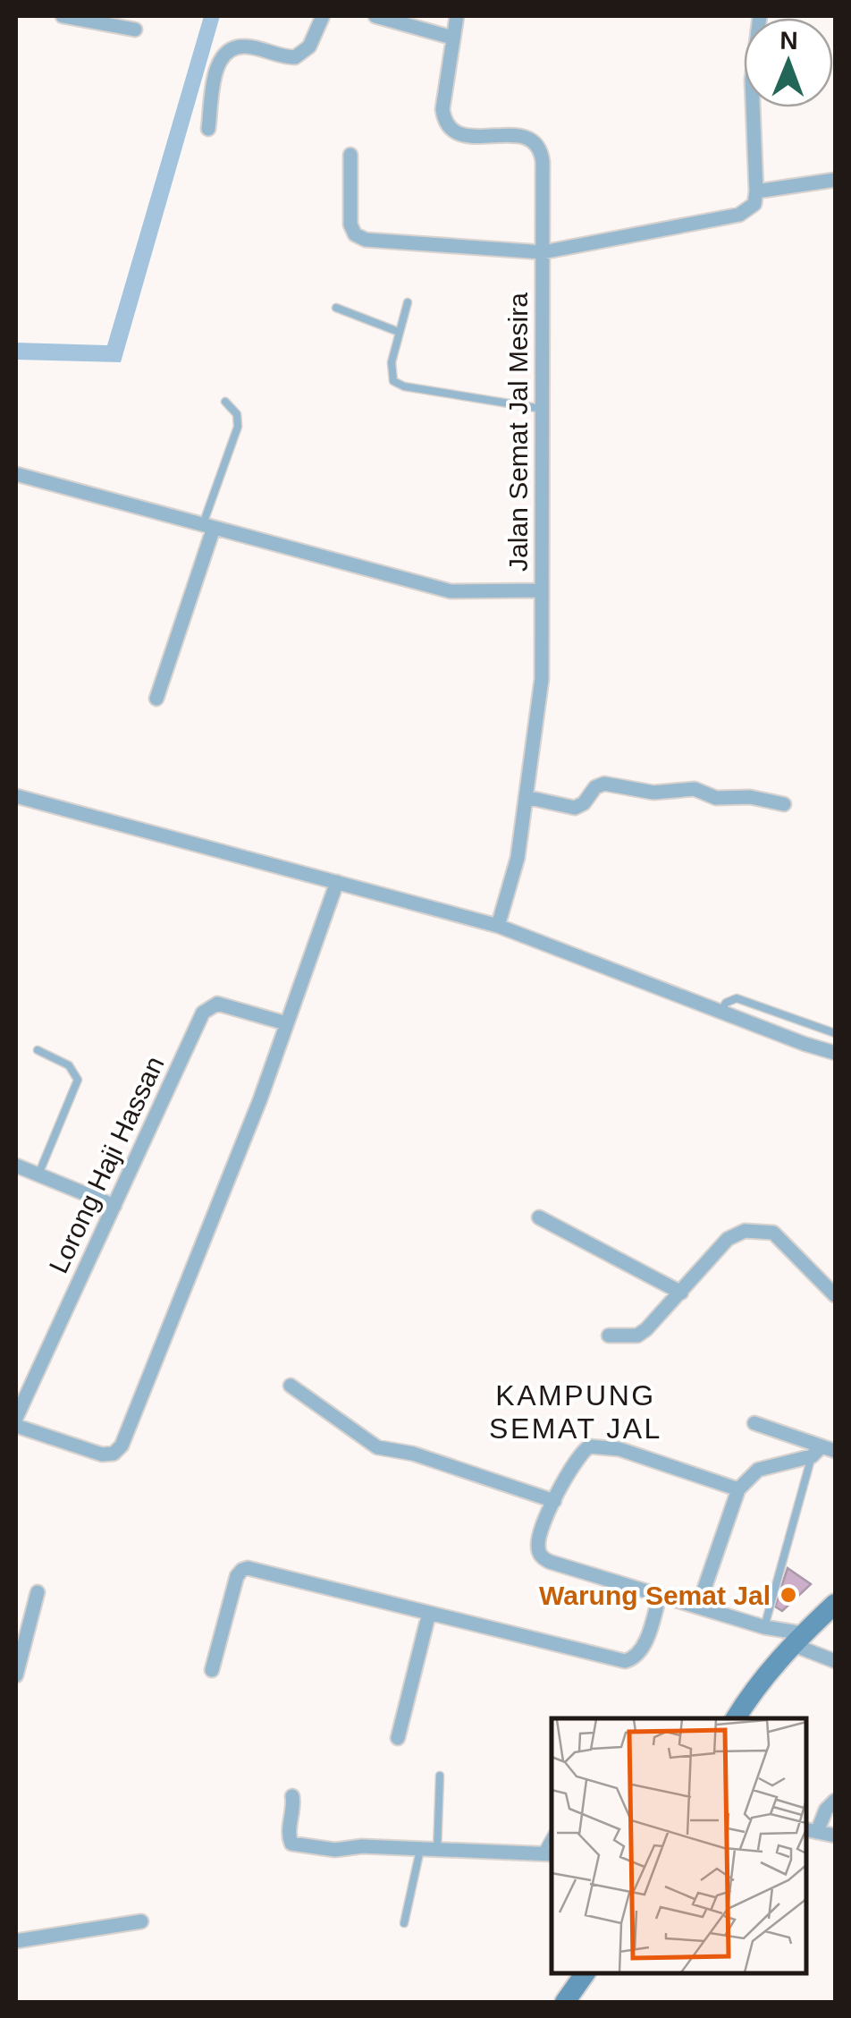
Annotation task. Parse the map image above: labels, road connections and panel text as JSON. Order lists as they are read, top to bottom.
{
  "streets": {
    "street": ["Jalan Semat Jal Mesira", "Lorong Haji Hassan"]
  },
  "districts": ["KAMPUNG SEMAT JAL"],
  "places": ["Warung Semat Jal"],
  "north": "top"
}
